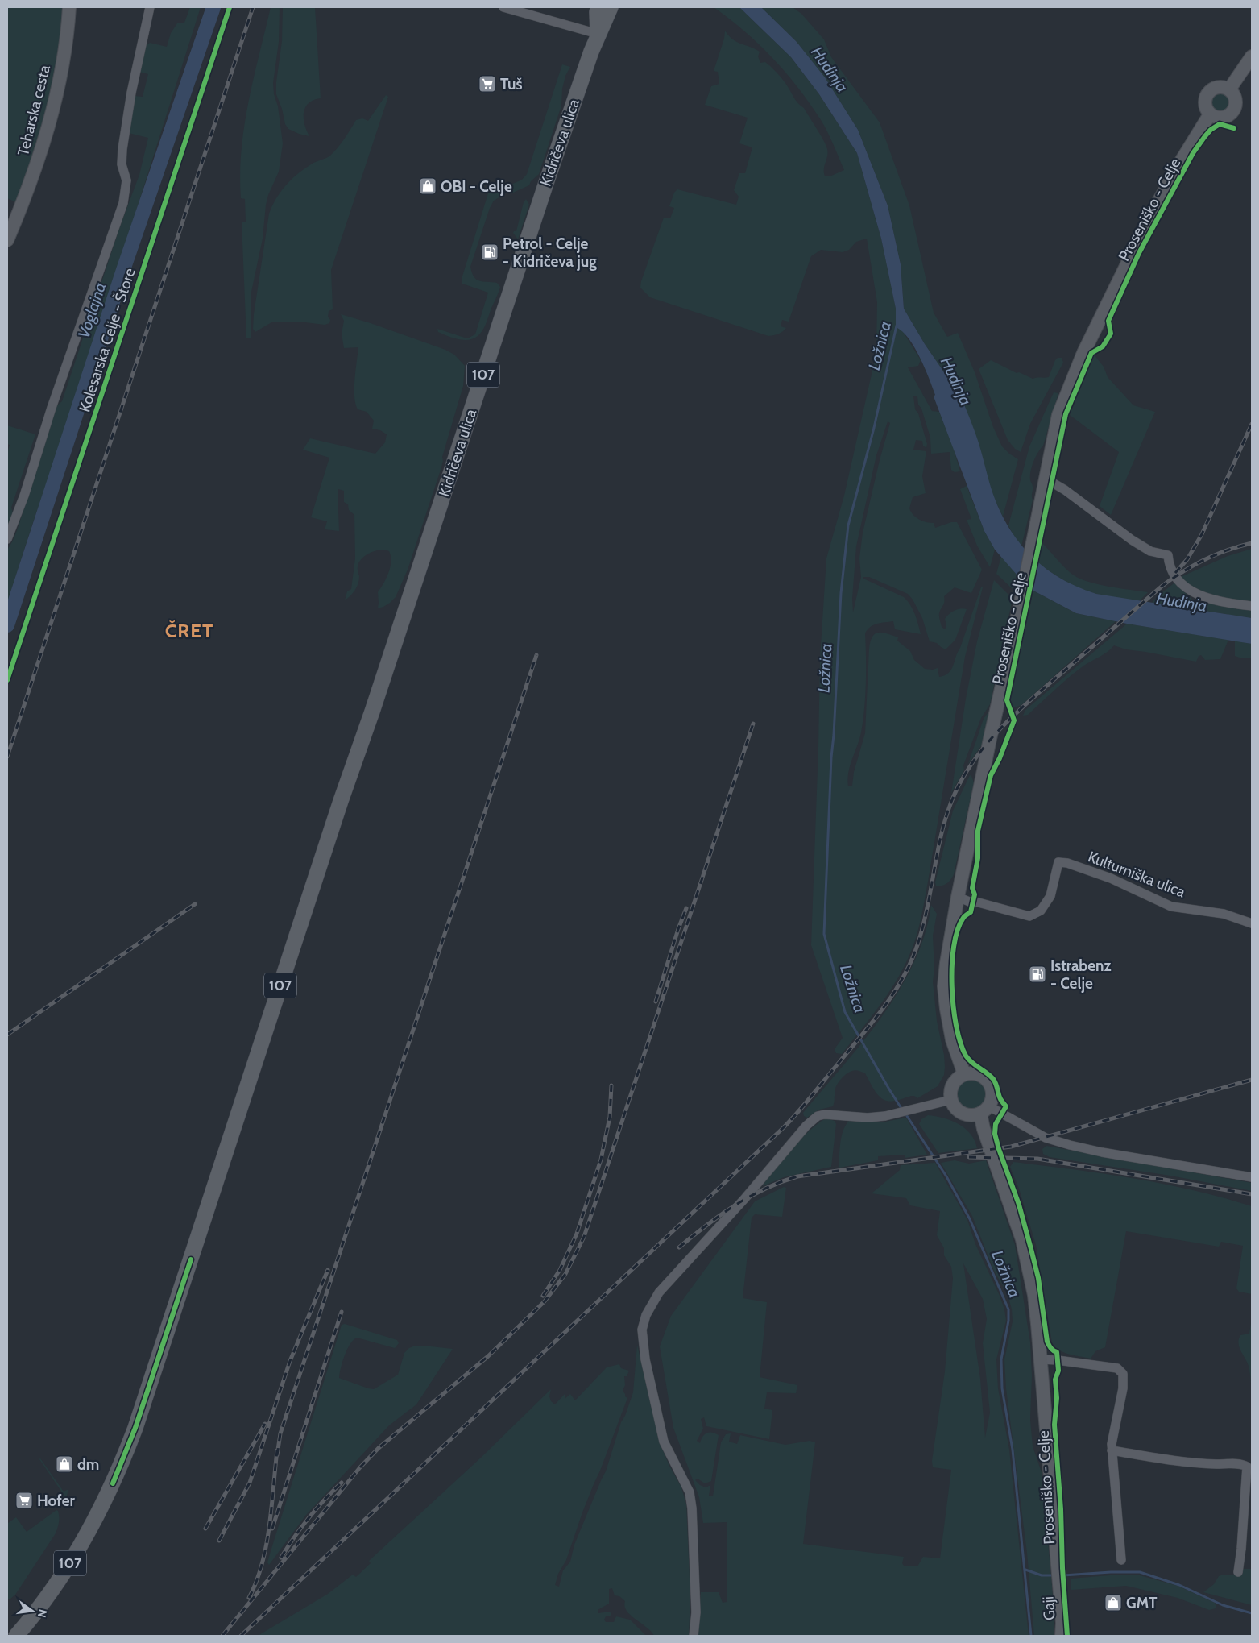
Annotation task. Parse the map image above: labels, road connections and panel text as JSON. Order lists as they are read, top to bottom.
{
  "streets": {
    "main road": ["Kidričeva ulica", "107"],
    "street": ["Teharska cesta", "Kulturniška ulica", "Gaji"],
    "cycle path": ["Proseniško - Celje", "Kolesarska Celje - Štore"]
  },
  "districts": ["ČRET"],
  "water": ["Hudinja", "Voglajna", "Ložnica"],
  "places": {
    "supermarket": ["Tuš", "Hofer"],
    "shop": ["OBI - Celje", "dm", "GMT"],
    "fuel station": ["Petrol - Celje - Kidričeva jug", "Istrabenz - Celje"]
  },
  "north": "right"
}
